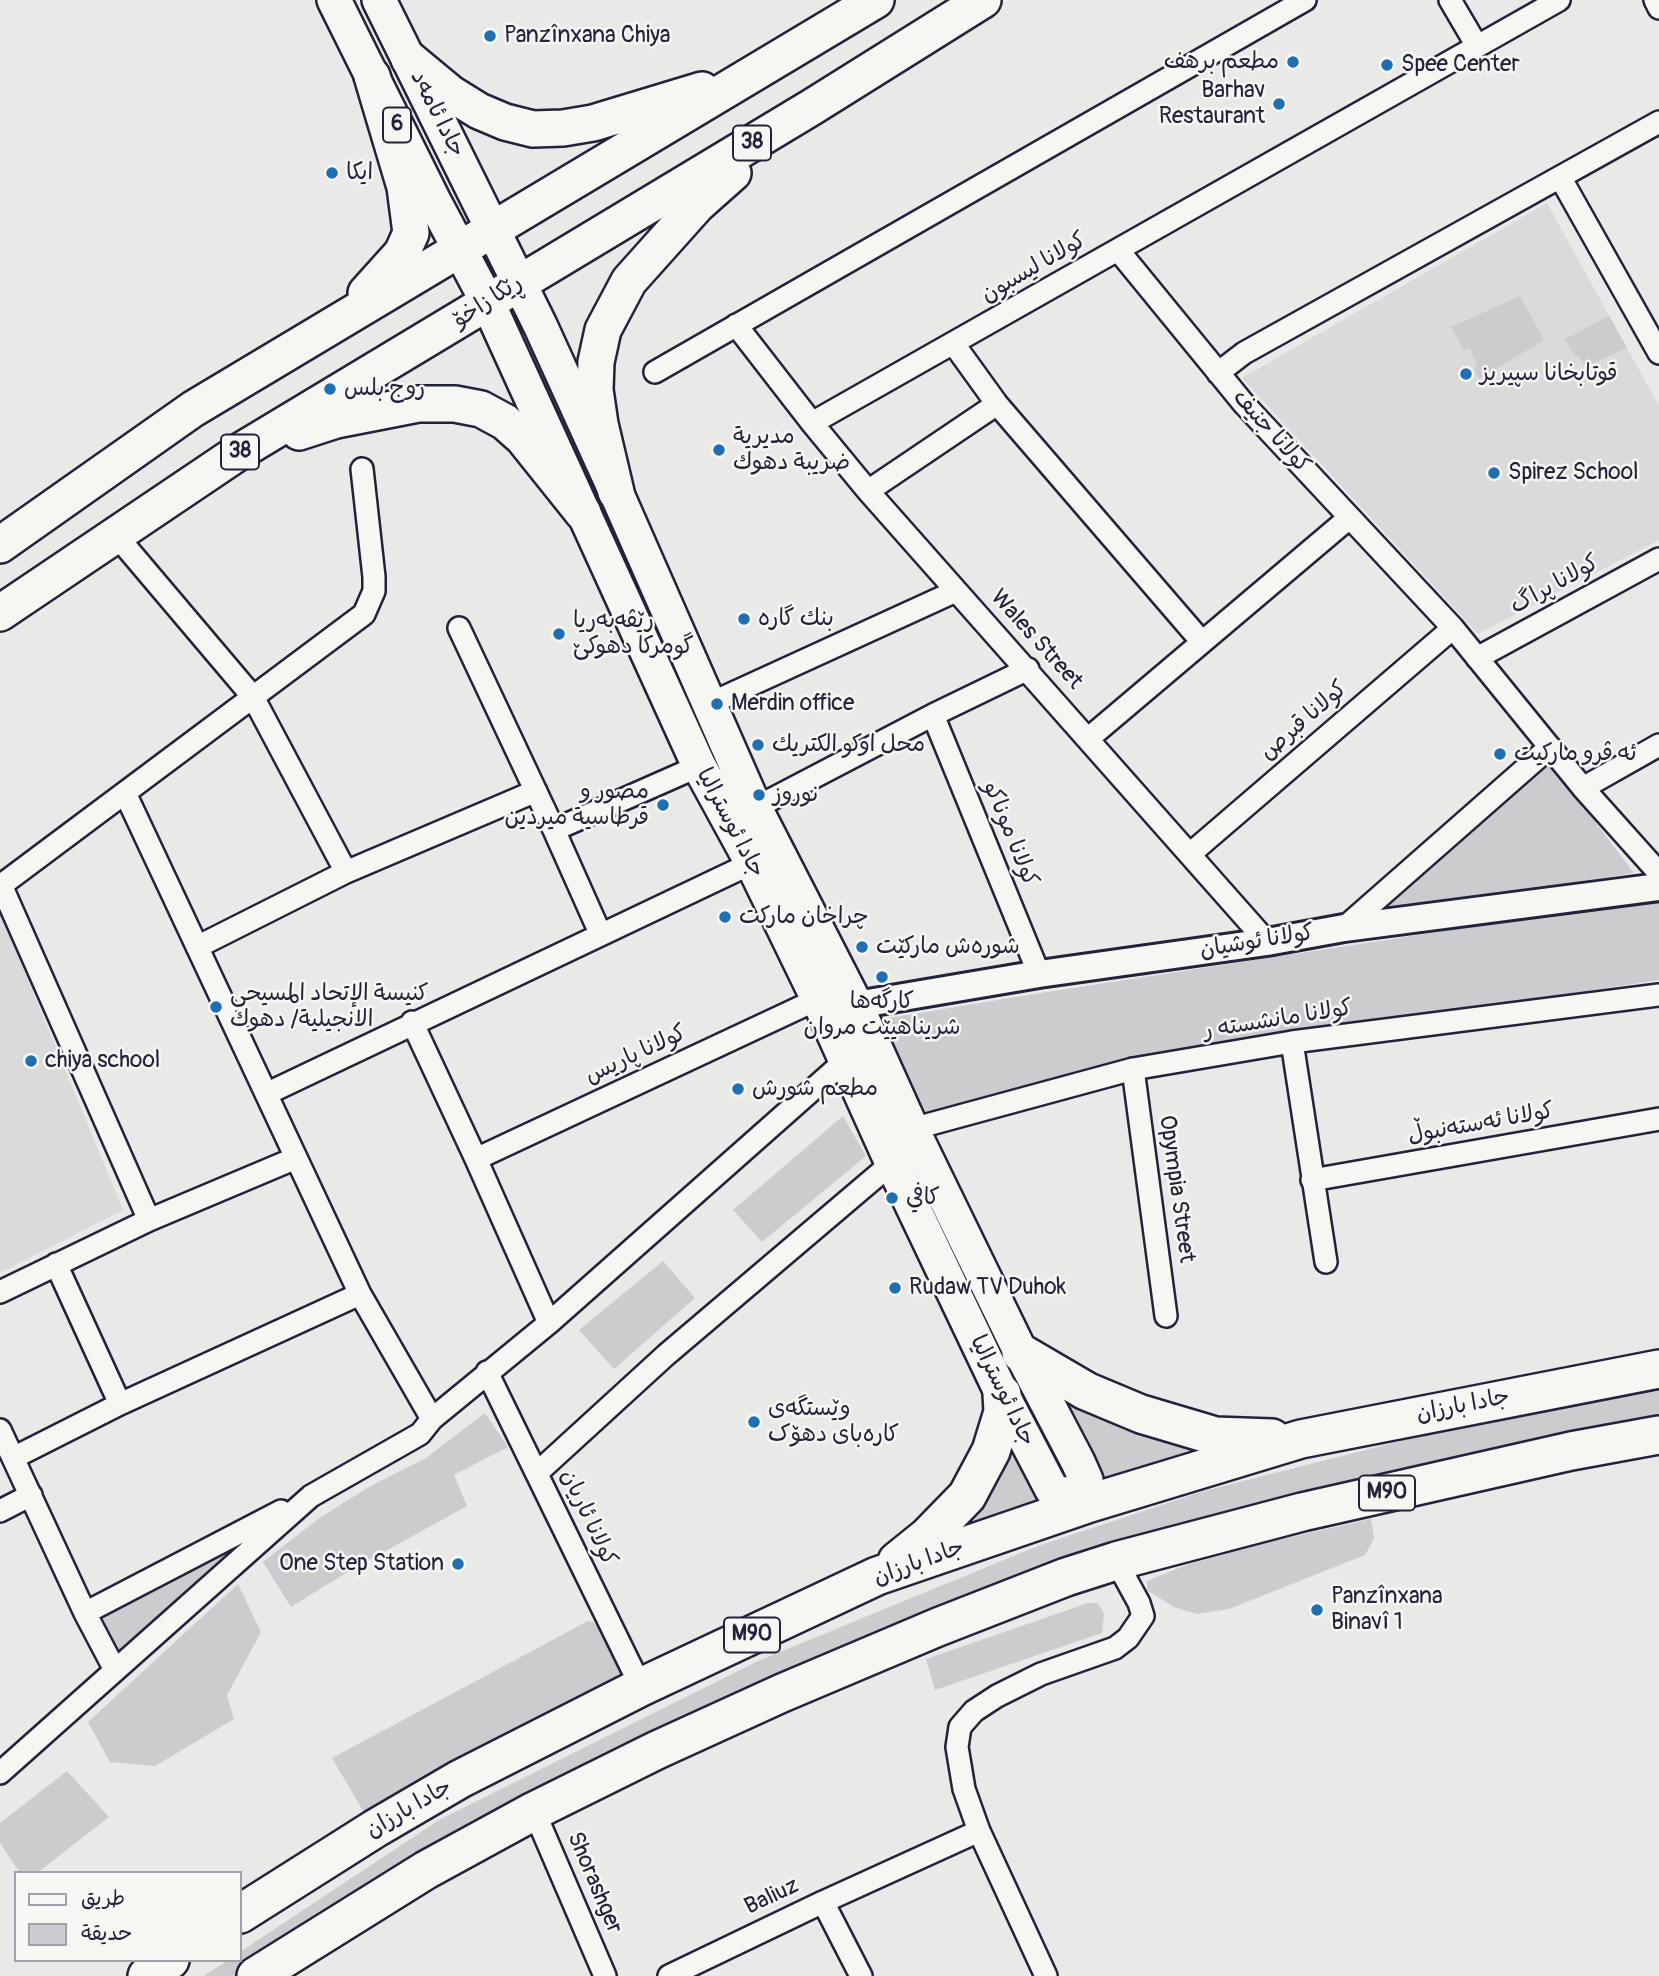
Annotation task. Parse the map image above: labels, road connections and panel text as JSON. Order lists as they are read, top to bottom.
{
  "streets": {
    "highway": [
      "38",
      "ڕێکا زاخۆ",
      "جادا بارزان",
      "M90"
    ],
    "main road": ["جادا ئامەد", "6", "جادا ئوسترالیا"],
    "street": [
      "كولانا ليسبون",
      "كولانا جنيف",
      "كولانا پراگ",
      "Wales Street",
      "كولانا قبرص",
      "كولانا موناكو",
      "كولانا ئوشيان",
      "كولانا مانشسته ر",
      "كولانا پاریس",
      "كولانا ئەستەنبوڵ",
      "Opympia Street",
      "كولانا ئاريان",
      "Shorashger",
      "Baliuz"
    ]
  },
  "crossings": [
    ["جادا ئامەد", "38"],
    ["جادا ئامەد", "ڕێکا زاخۆ"],
    ["جادا ئامەد", "جادا ئوسترالیا"],
    ["كولانا ليسبون", "Wales Street"],
    ["ڕێکا زاخۆ", "جادا ئوسترالیا"],
    ["كولانا جنيف", "كولانا پراگ"],
    ["كولانا جنيف", "كولانا قبرص"],
    ["Wales Street", "كولانا قبرص"],
    ["Wales Street", "كولانا ئوشيان"],
    ["جادا ئوسترالیا", "كولانا ئوشيان"],
    ["جادا ئوسترالیا", "كولانا مانشسته ر"],
    ["جادا ئوسترالیا", "كولانا پاریس"],
    ["كولانا موناكو", "كولانا ئوشيان"],
    ["كولانا مانشسته ر", "Opympia Street"],
    ["جادا بارزان", "كولانا ئاريان"],
    ["M90", "Shorashger"]
  ],
  "places": [
    "Panzînxana Chiya",
    "مطعم برهف",
    "Spee Center",
    "Barhav Restaurant",
    "ايكا",
    "قوتابخانا سپيريز",
    "روج بلس",
    "مديرية ضريبة دهوك",
    "Spirez School",
    "بنك گاره",
    "رێڤه‌به‌ریا گومركا دهوكێ",
    "Merdin office",
    "محل اوكو الكتريك",
    "ئه ڤرو ماركيت",
    "نوروز",
    "مصور و قرطاسية ميردين",
    "چراخان ماركت",
    "شوره‌ش ماركێت",
    "كارگه‌ها شريناهيێت مروان",
    "كنيسة الإتحاد المسيحي الانجيلية/ دهوك",
    "chiya school",
    "مطعم شورش",
    "كافي",
    "Rudaw TV Duhok",
    "وێستگەی کارەبای دهۆک",
    "One Step Station",
    "Panzînxana Binavî 1"
  ],
  "legend": ["طريق", "حديقة"]
}
